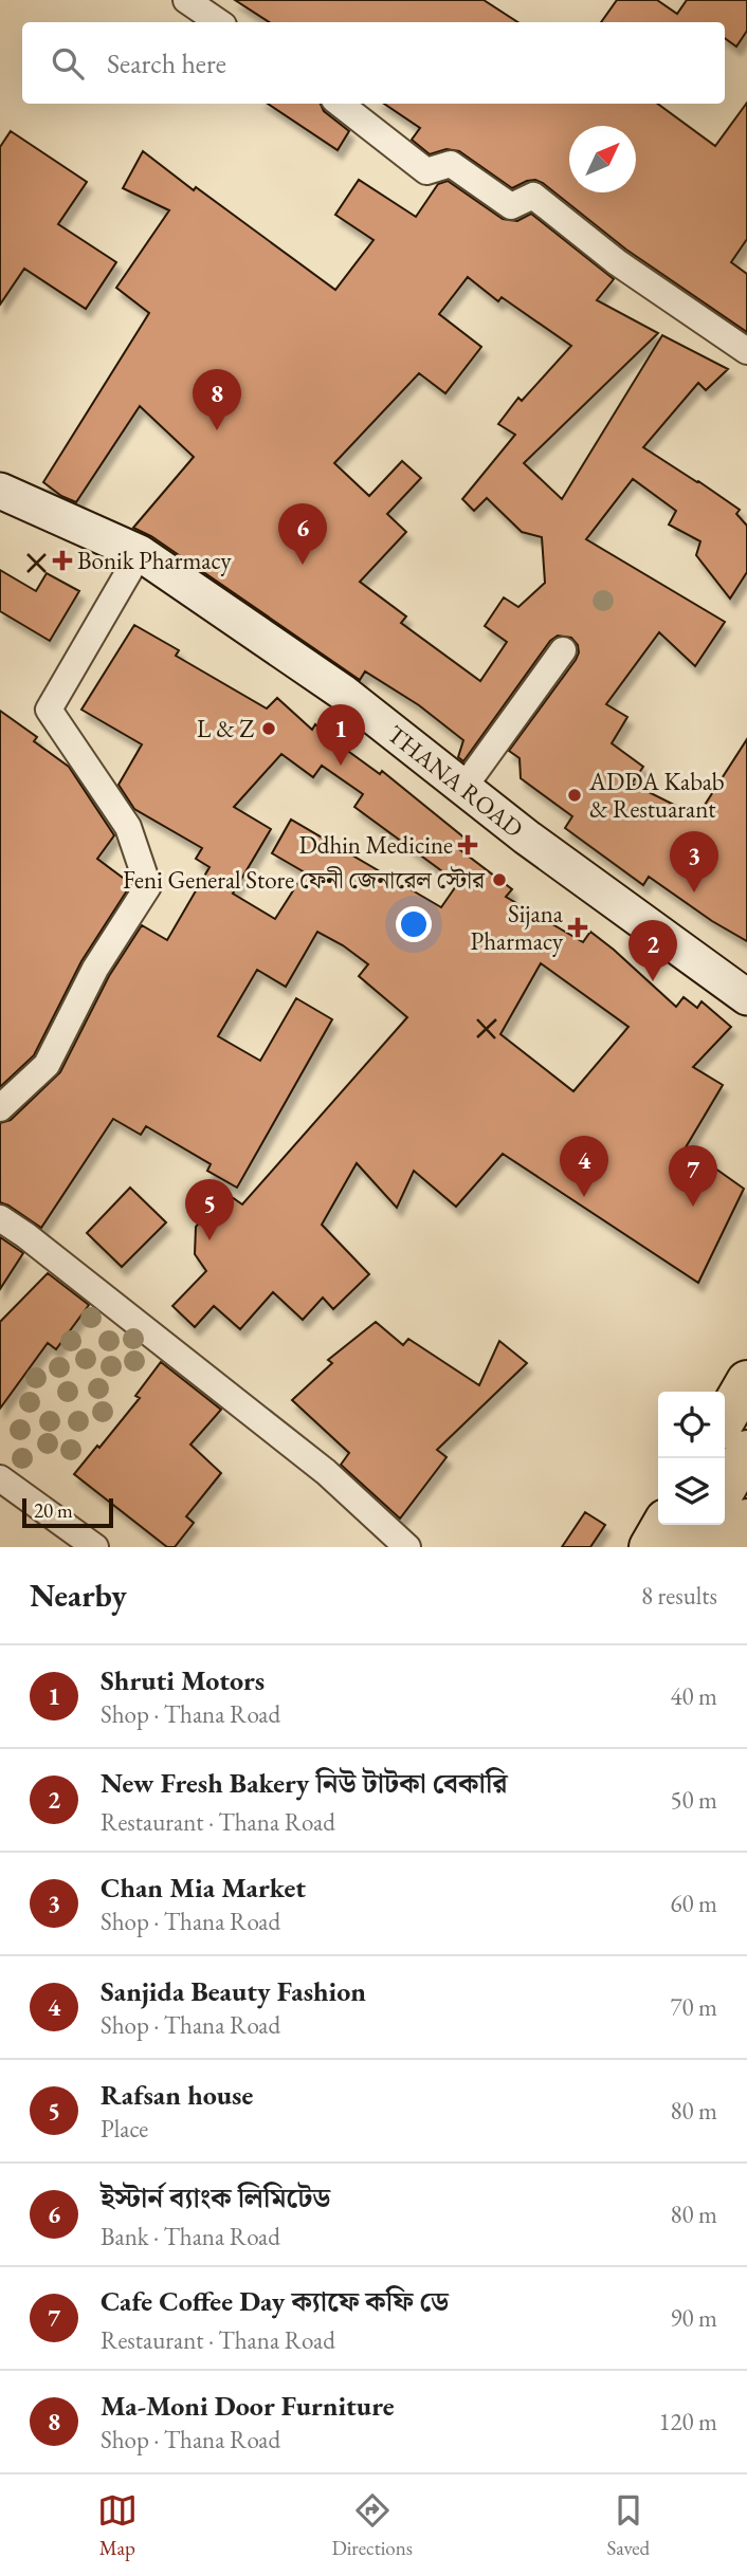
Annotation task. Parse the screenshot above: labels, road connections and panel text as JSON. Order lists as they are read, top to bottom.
{
  "streets": {
    "street": ["THANA ROAD"]
  },
  "places": {
    "health": ["Bonik Pharmacy", "Ddhin Medicine", "Sijana Pharmacy"],
    "other": ["L & Z", "ADDA Kabab & Restuarant", "Feni General Store ফেনী জেনারেল স্টোর"]
  },
  "scale_bar": "20 m",
  "north": "top right",
  "page": {
    "search": "Search here",
    "pins": [
      "8",
      "6",
      "1",
      "3",
      "2",
      "4",
      "7",
      "5"
    ],
    "scale": "20 m",
    "heading": ["Nearby", "8 results"],
    "list": [
      {
        "mark": "1",
        "name": "Shruti Motors",
        "note": "Shop · Thana Road",
        "value": "40 m"
      },
      {
        "mark": "2",
        "name": "New Fresh Bakery নিউ টাটকা বেকারি",
        "note": "Restaurant · Thana Road",
        "value": "50 m"
      },
      {
        "mark": "3",
        "name": "Chan Mia Market",
        "note": "Shop · Thana Road",
        "value": "60 m"
      },
      {
        "mark": "4",
        "name": "Sanjida Beauty Fashion",
        "note": "Shop · Thana Road",
        "value": "70 m"
      },
      {
        "mark": "5",
        "name": "Rafsan house",
        "note": "Place",
        "value": "80 m"
      },
      {
        "mark": "6",
        "name": "ইস্টার্ন ব্যাংক লিমিটেড",
        "note": "Bank · Thana Road",
        "value": "80 m"
      },
      {
        "mark": "7",
        "name": "Cafe Coffee Day ক্যাফে কফি ডে",
        "note": "Restaurant · Thana Road",
        "value": "90 m"
      },
      {
        "mark": "8",
        "name": "Ma-Moni Door Furniture",
        "note": "Shop · Thana Road",
        "value": "120 m"
      }
    ],
    "nav": ["Map", "Directions", "Saved"]
  }
}
